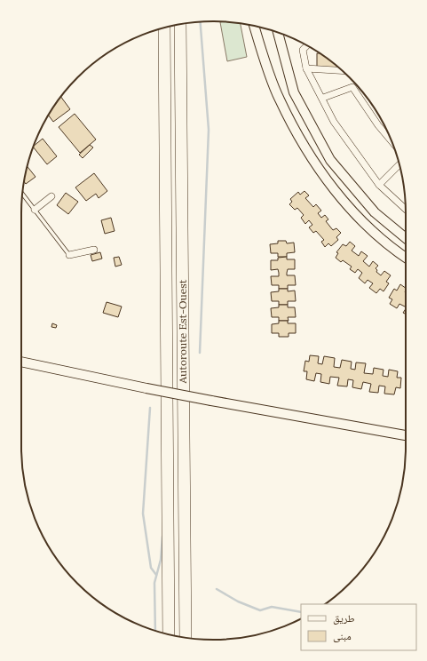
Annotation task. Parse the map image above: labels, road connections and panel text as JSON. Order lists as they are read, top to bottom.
{
  "streets": {
    "highway": ["Autoroute Est-Ouest"]
  },
  "legend": ["طريق", "مبنى"]
}
